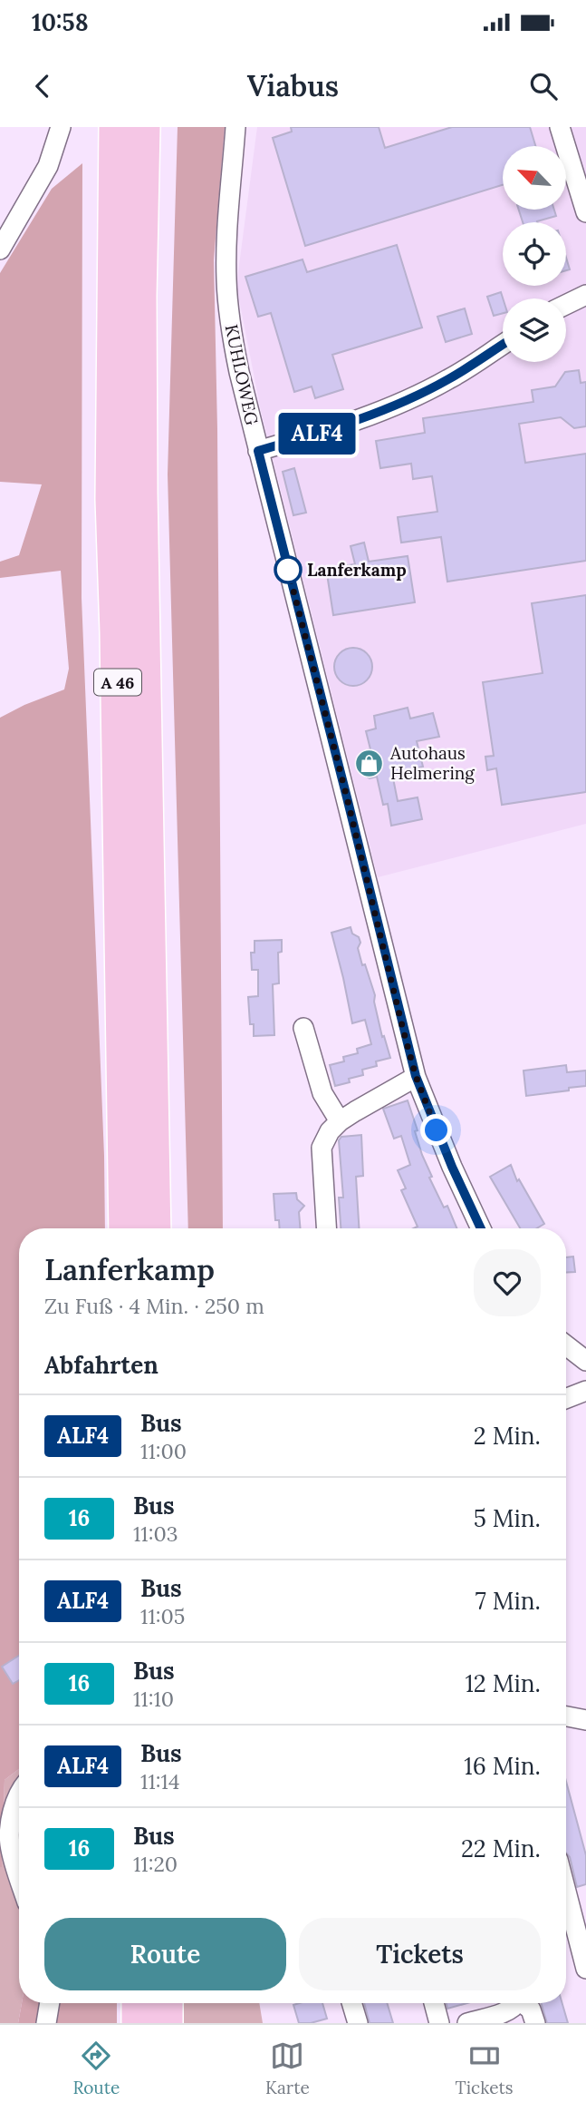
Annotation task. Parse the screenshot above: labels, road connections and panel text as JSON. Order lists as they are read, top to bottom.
{
  "streets": {
    "highway": ["A 46"],
    "street": ["KUHLOWEG"]
  },
  "places": {
    "other": ["Lanferkamp"],
    "shop": ["Autohaus Helmering"]
  },
  "lines": ["bus line ALF4"],
  "north": "top left",
  "page": {
    "status": "10:58",
    "header": "Viabus",
    "on_map": "ALF4",
    "heading": [
      ["Lanferkamp", "Zu Fuß · 4 Min. · 250 m"],
      "Abfahrten"
    ],
    "list": [
      {
        "mark": "ALF4",
        "name": "Bus",
        "note": "11:00",
        "value": "2 Min."
      },
      {
        "mark": "16",
        "name": "Bus",
        "note": "11:03",
        "value": "5 Min."
      },
      {
        "mark": "ALF4",
        "name": "Bus",
        "note": "11:05",
        "value": "7 Min."
      },
      {
        "mark": "16",
        "name": "Bus",
        "note": "11:10",
        "value": "12 Min."
      },
      {
        "mark": "ALF4",
        "name": "Bus",
        "note": "11:14",
        "value": "16 Min."
      },
      {
        "mark": "16",
        "name": "Bus",
        "note": "11:20",
        "value": "22 Min."
      }
    ],
    "buttons": ["Route", "Tickets"],
    "tabs": ["Route", "Karte", "Tickets"]
  }
}
